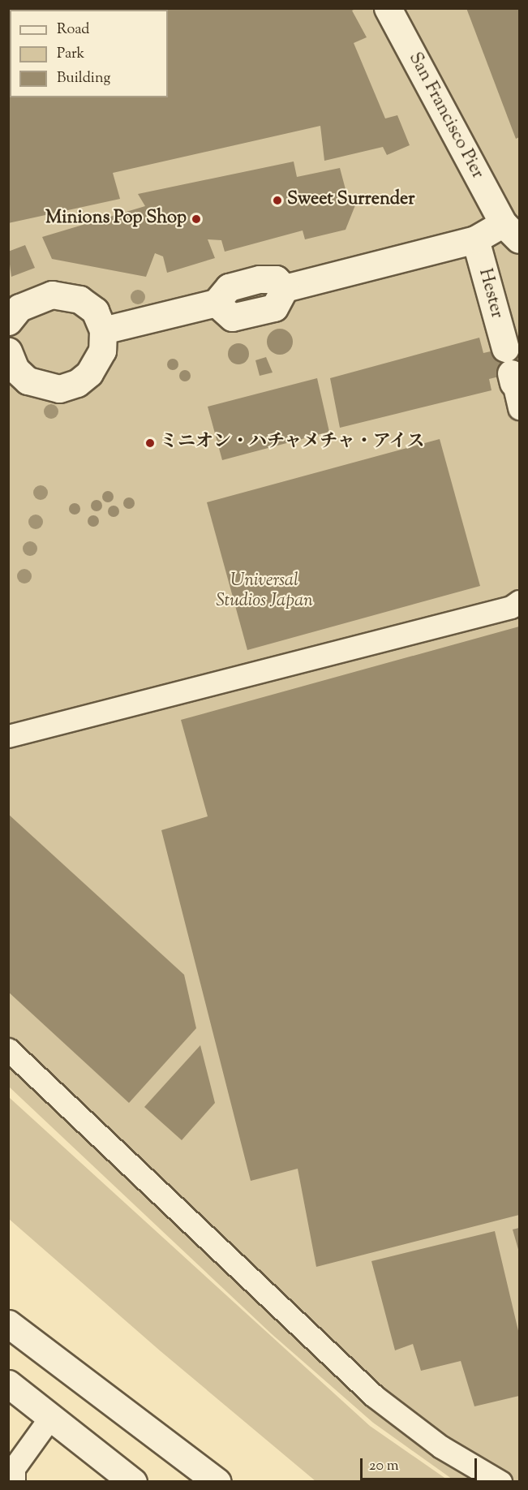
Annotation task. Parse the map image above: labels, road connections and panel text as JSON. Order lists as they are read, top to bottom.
{
  "streets": {
    "street": ["San Francisco Pier", "Hester"]
  },
  "parks": ["Universal Studios Japan"],
  "places": ["Sweet Surrender", "Minions Pop Shop", "ミニオン・ハチャメチャ・アイス"],
  "legend": ["Road", "Park", "Building"],
  "scale_bar": "20 m"
}
